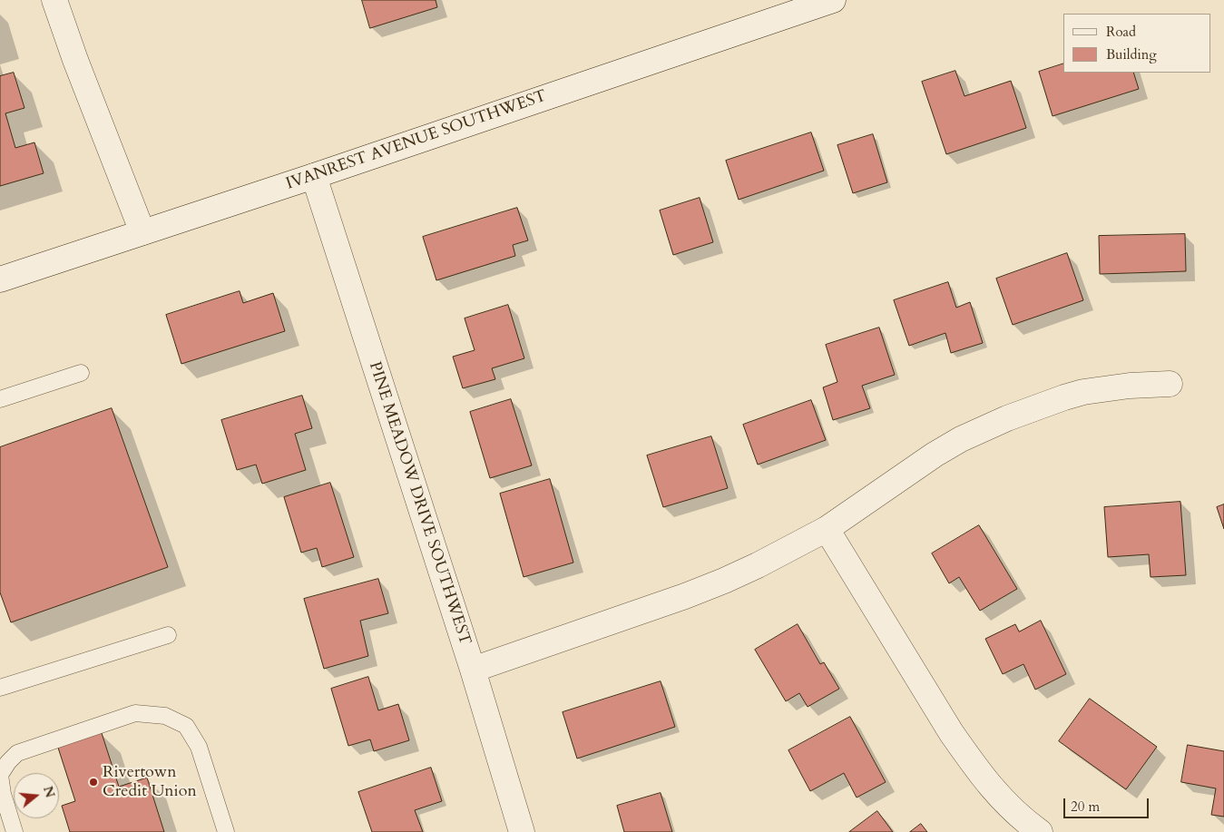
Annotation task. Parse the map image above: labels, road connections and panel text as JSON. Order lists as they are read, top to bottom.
{
  "streets": {
    "street": ["IVANREST AVENUE SOUTHWEST", "PINE MEADOW DRIVE SOUTHWEST"]
  },
  "crossings": [
    ["IVANREST AVENUE SOUTHWEST", "PINE MEADOW DRIVE SOUTHWEST"]
  ],
  "places": ["Rivertown Credit Union"],
  "legend": ["Road", "Building"],
  "scale_bar": "20 m",
  "north": "right"
}
